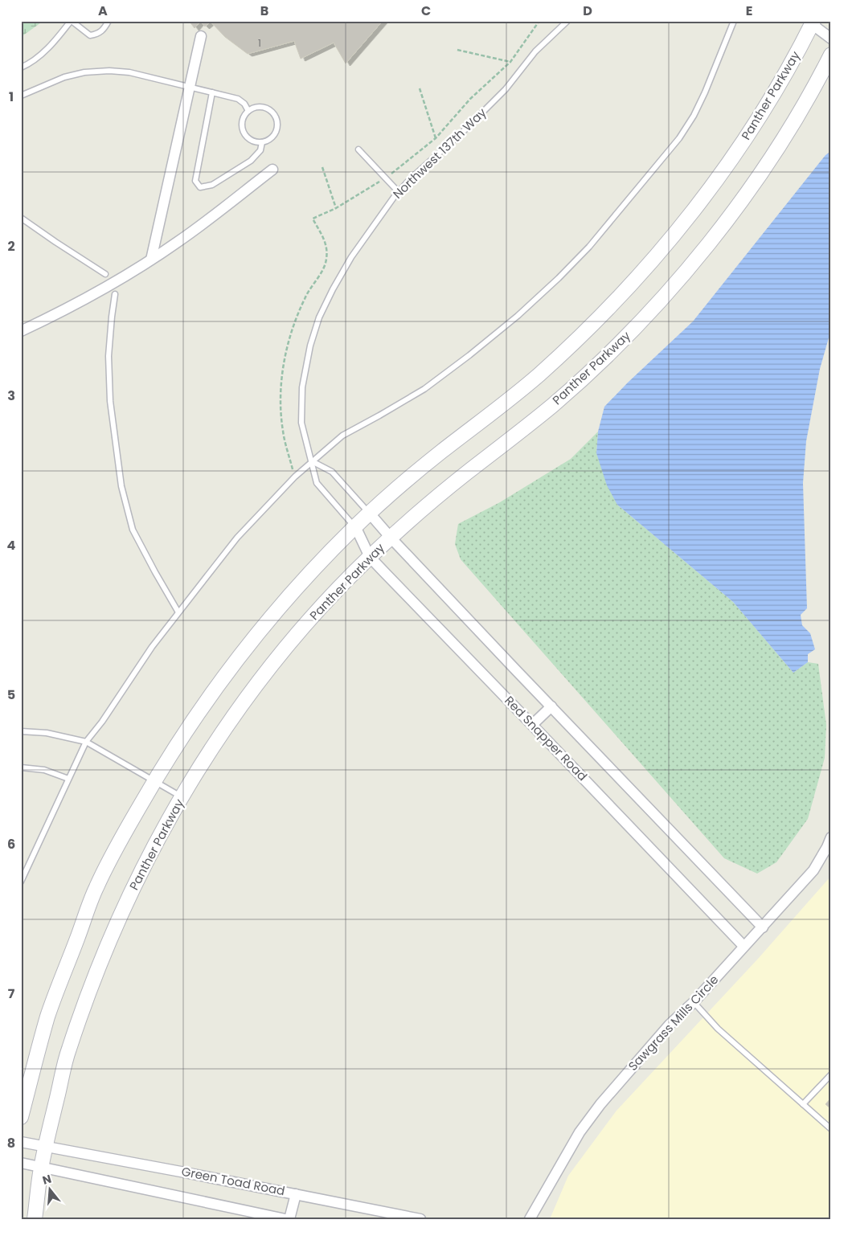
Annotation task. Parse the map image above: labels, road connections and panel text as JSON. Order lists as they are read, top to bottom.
{
  "streets": {
    "main road": ["Panther Parkway"],
    "street": ["Red Snapper Road", "Sawgrass Mills Circle", "Green Toad Road"],
    "lane": ["Northwest 137th Way"]
  },
  "crossings": [
    ["Panther Parkway", "Northwest 137th Way"],
    ["Panther Parkway", "Red Snapper Road"],
    ["Panther Parkway", "Green Toad Road"],
    ["Northwest 137th Way", "Red Snapper Road"],
    ["Red Snapper Road", "Sawgrass Mills Circle"]
  ],
  "house_numbers": ["1"],
  "north": "top",
  "grid": {
    "columns": [
      "A",
      "B",
      "C",
      "D",
      "E"
    ],
    "rows": [
      "1",
      "2",
      "3",
      "4",
      "5",
      "6",
      "7",
      "8"
    ]
  }
}
